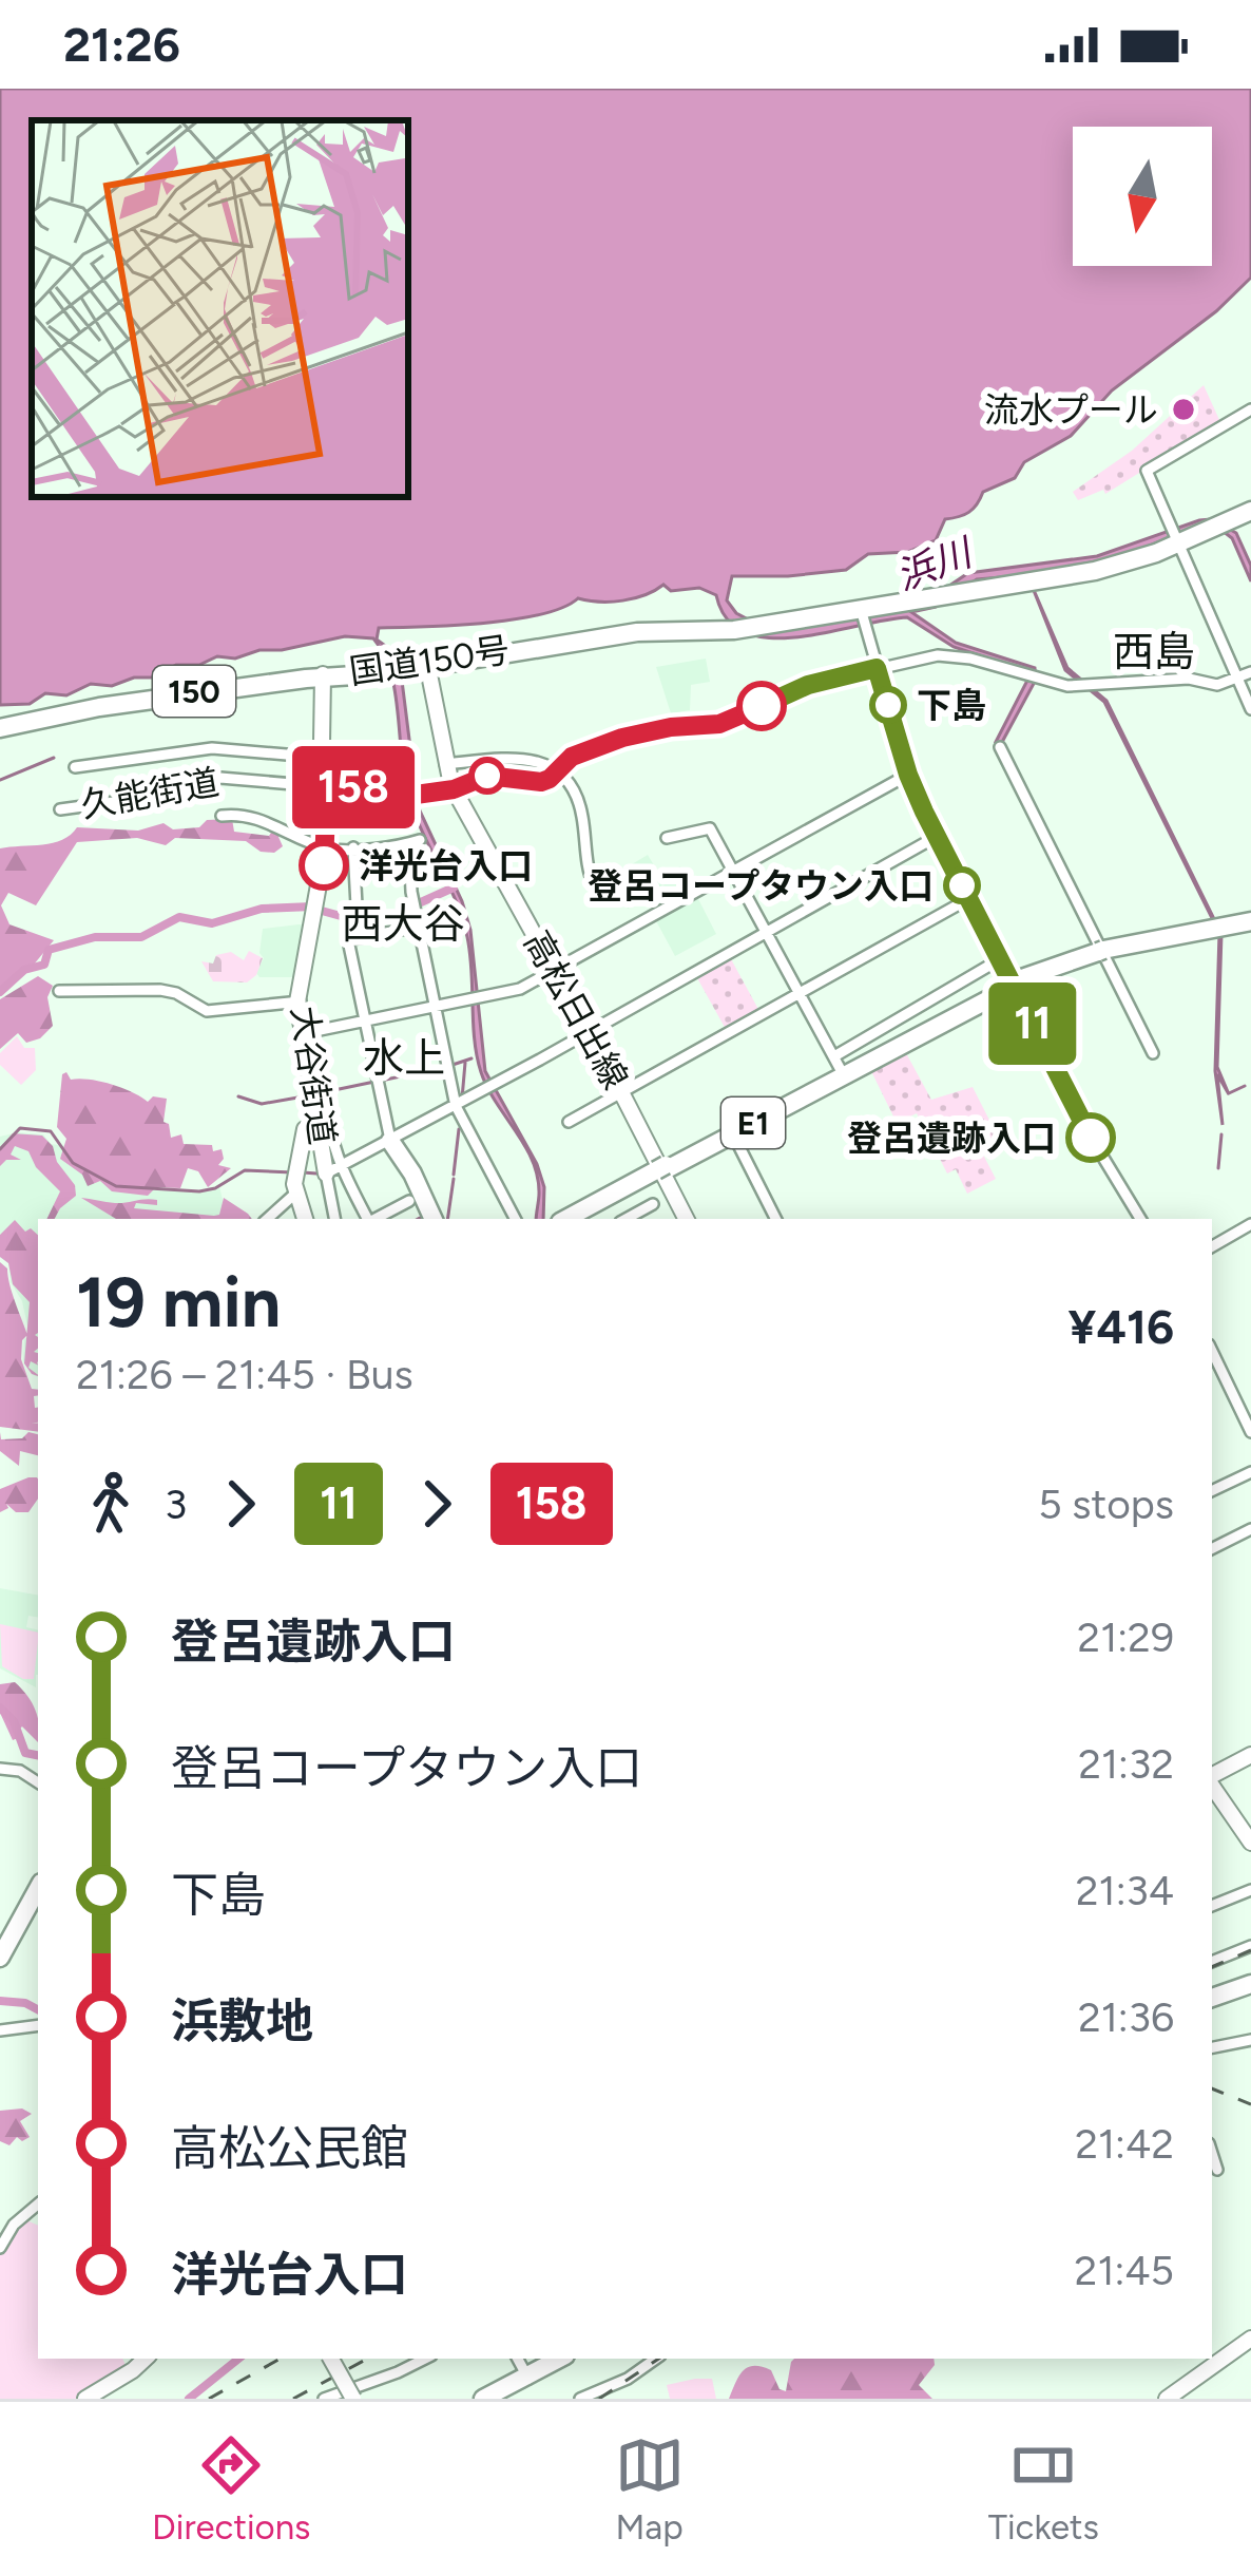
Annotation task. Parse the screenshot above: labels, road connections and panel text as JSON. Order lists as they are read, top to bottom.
{
  "streets": {
    "highway": ["国道150号", "150", "E1"],
    "main road": ["高松日出線", "大谷街道"],
    "street": ["久能街道"]
  },
  "crossings": [
    ["国道150号", "150"],
    ["国道150号", "高松日出線"],
    ["国道150号", "大谷街道"],
    ["久能街道", "高松日出線"],
    ["久能街道", "大谷街道"]
  ],
  "districts": ["西島", "西大谷", "水上"],
  "water": ["浜川"],
  "places": [
    "流水プール",
    "下島",
    "洋光台入口",
    "登呂コープタウン入口",
    "登呂遺跡入口"
  ],
  "lines": ["bus line 11", "bus line 158"],
  "north": "bottom",
  "page": {
    "status": "21:26",
    "on_map": ["11", "158"],
    "heading": ["19 min", "21:26 – 21:45 · Bus", "¥416"],
    "legs": [
      "3",
      "11",
      "158",
      "5 stops"
    ],
    "list": [
      {
        "name": "登呂遺跡入口",
        "value": "21:29"
      },
      {
        "name": "登呂コープタウン入口",
        "value": "21:32"
      },
      {
        "name": "下島",
        "value": "21:34"
      },
      {
        "name": "浜敷地",
        "value": "21:36"
      },
      {
        "name": "高松公民館",
        "value": "21:42"
      },
      {
        "name": "洋光台入口",
        "value": "21:45"
      }
    ],
    "tabs": ["Directions", "Map", "Tickets"]
  }
}
